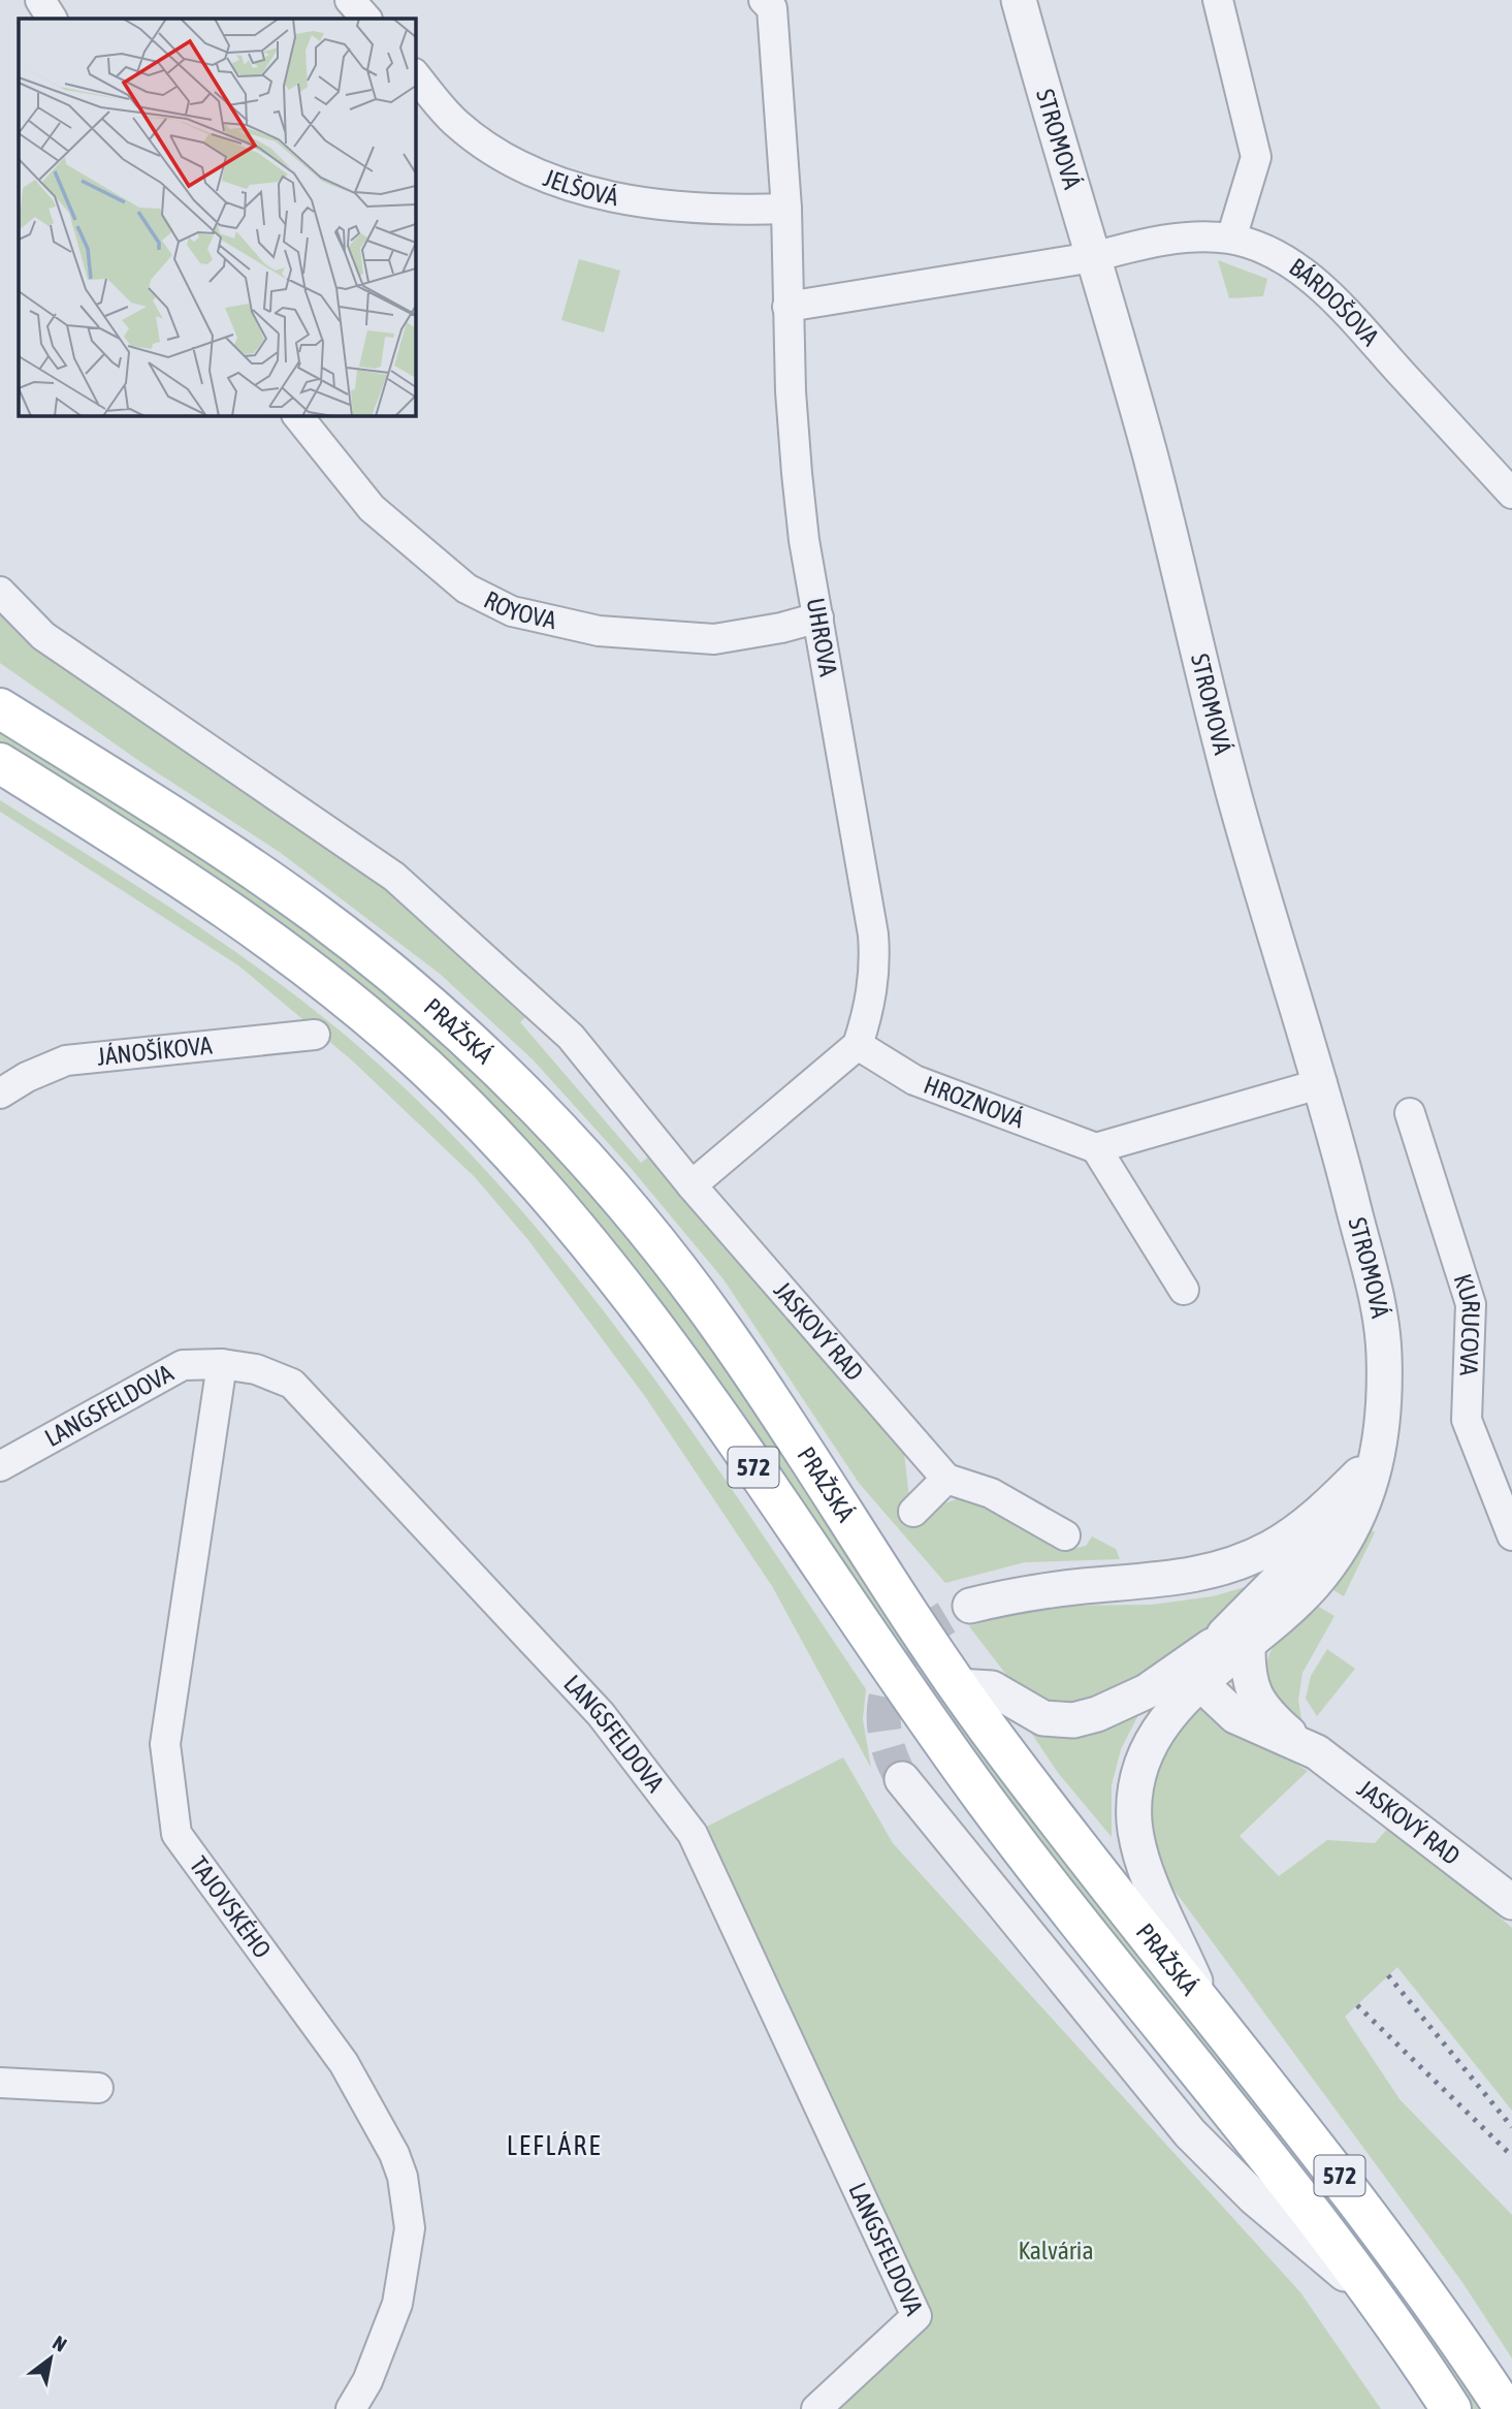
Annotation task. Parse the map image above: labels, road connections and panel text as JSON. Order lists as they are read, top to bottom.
{
  "streets": {
    "main road": ["PRAŽSKÁ", "572"],
    "street": [
      "STROMOVÁ",
      "JELŠOVÁ",
      "BÁRDOŠOVA",
      "ROYOVA",
      "UHROVA",
      "JÁNOŠÍKOVA",
      "HROZNOVÁ",
      "KURUCOVA",
      "JASKOVÝ RAD",
      "LANGSFELDOVA",
      "TAJOVSKÉHO"
    ]
  },
  "crossings": [
    ["STROMOVÁ", "BÁRDOŠOVA"],
    ["STROMOVÁ", "PRAŽSKÁ"],
    ["STROMOVÁ", "JASKOVÝ RAD"],
    ["JELŠOVÁ", "UHROVA"],
    ["ROYOVA", "UHROVA"],
    ["UHROVA", "HROZNOVÁ"],
    ["LANGSFELDOVA", "TAJOVSKÉHO"]
  ],
  "districts": ["LEFLÁRE"],
  "parks": ["Kalvária"],
  "north": "top right"
}
